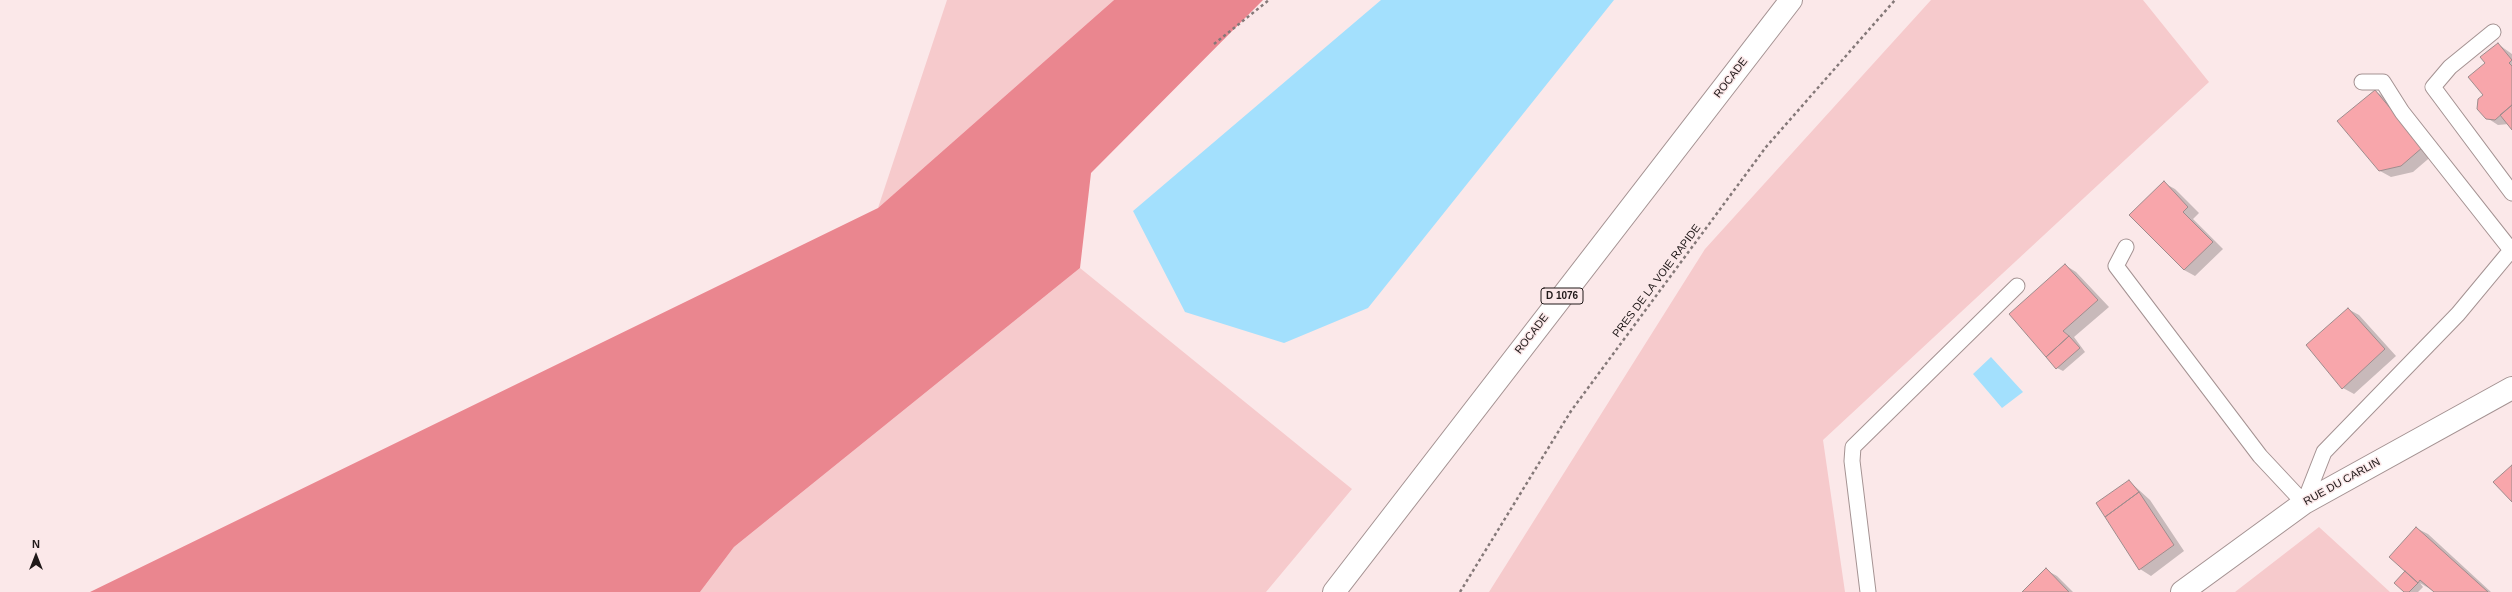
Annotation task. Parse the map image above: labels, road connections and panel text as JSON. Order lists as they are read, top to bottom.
{
  "streets": {
    "main road": ["ROCADE", "D 1076", "RUE DU CARLIN"],
    "path": ["PRES DE LA VOIE RAPIDE"]
  },
  "north": "top"
}
